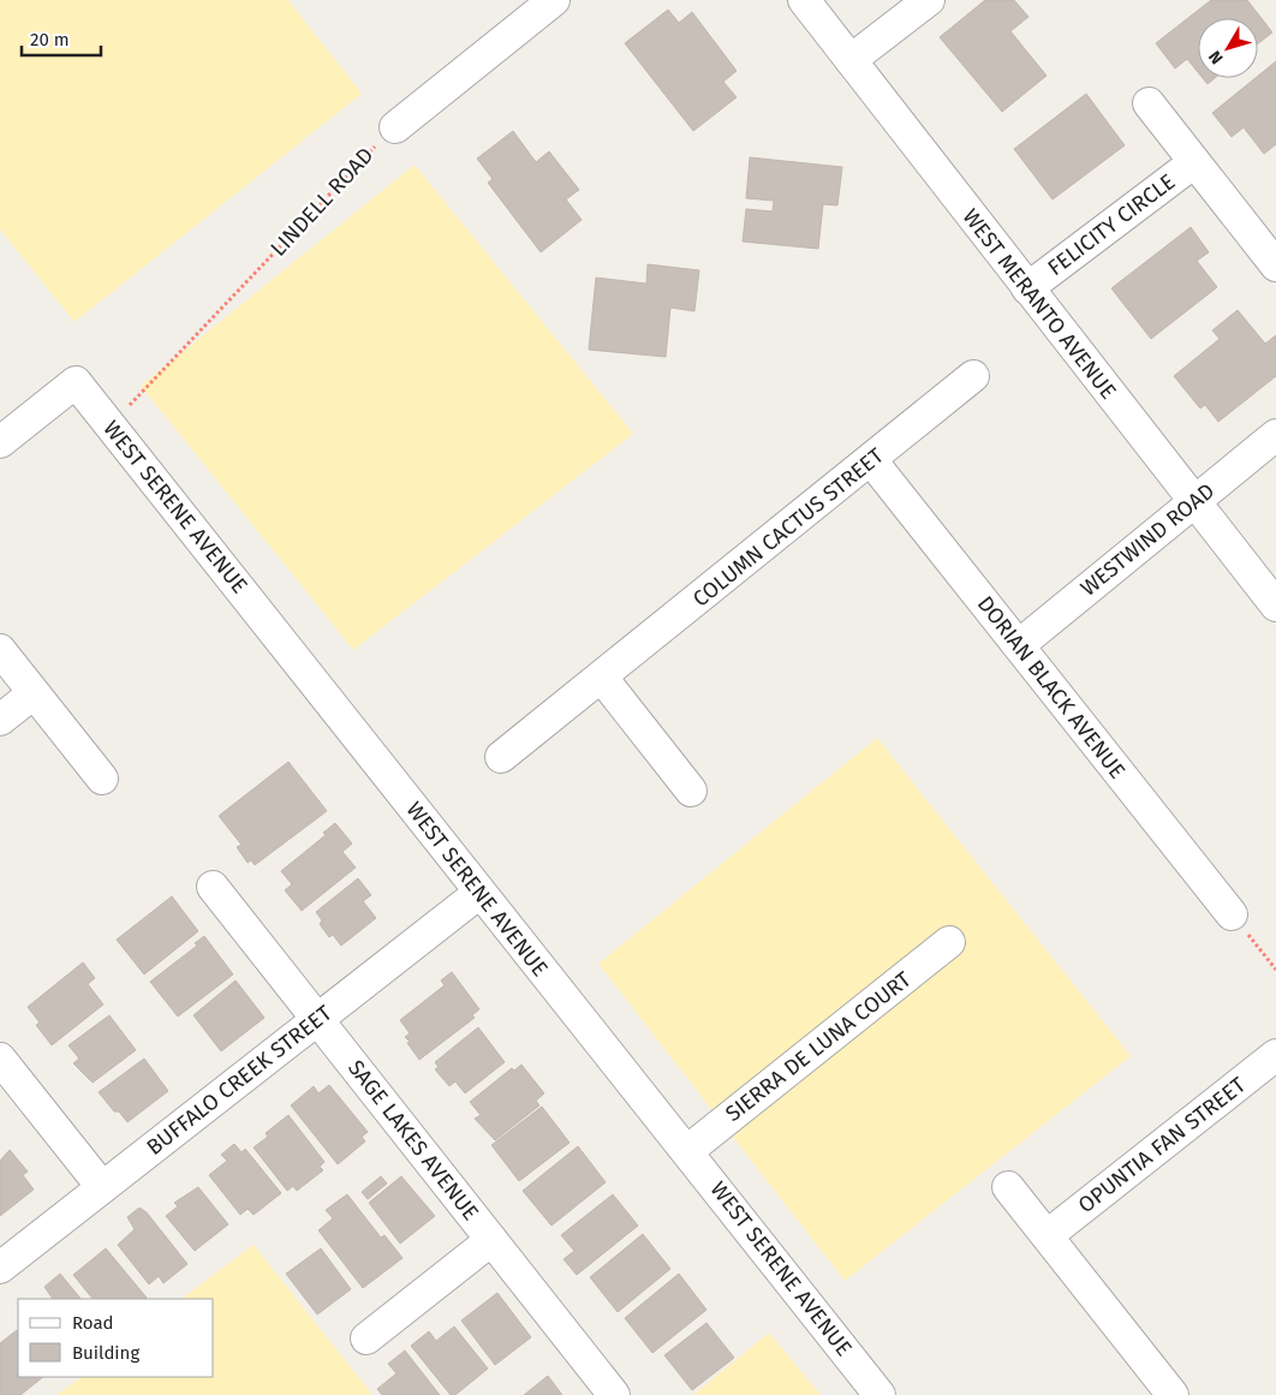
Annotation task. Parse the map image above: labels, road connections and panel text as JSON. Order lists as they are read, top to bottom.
{
  "streets": {
    "street": [
      "FELICITY CIRCLE",
      "WEST MERANTO AVENUE",
      "WEST SERENE AVENUE",
      "COLUMN CACTUS STREET",
      "WESTWIND ROAD",
      "DORIAN BLACK AVENUE",
      "SIERRA DE LUNA COURT",
      "BUFFALO CREEK STREET",
      "SAGE LAKES AVENUE",
      "OPUNTIA FAN STREET"
    ],
    "path": ["LINDELL ROAD"]
  },
  "crossings": [
    ["LINDELL ROAD", "WEST SERENE AVENUE"],
    ["FELICITY CIRCLE", "WEST MERANTO AVENUE"],
    ["WEST MERANTO AVENUE", "WESTWIND ROAD"],
    ["WEST SERENE AVENUE", "SIERRA DE LUNA COURT"],
    ["WEST SERENE AVENUE", "BUFFALO CREEK STREET"],
    ["COLUMN CACTUS STREET", "DORIAN BLACK AVENUE"],
    ["WESTWIND ROAD", "DORIAN BLACK AVENUE"],
    ["BUFFALO CREEK STREET", "SAGE LAKES AVENUE"]
  ],
  "legend": ["Road", "Building"],
  "scale_bar": "20 m",
  "north": "bottom left"
}
